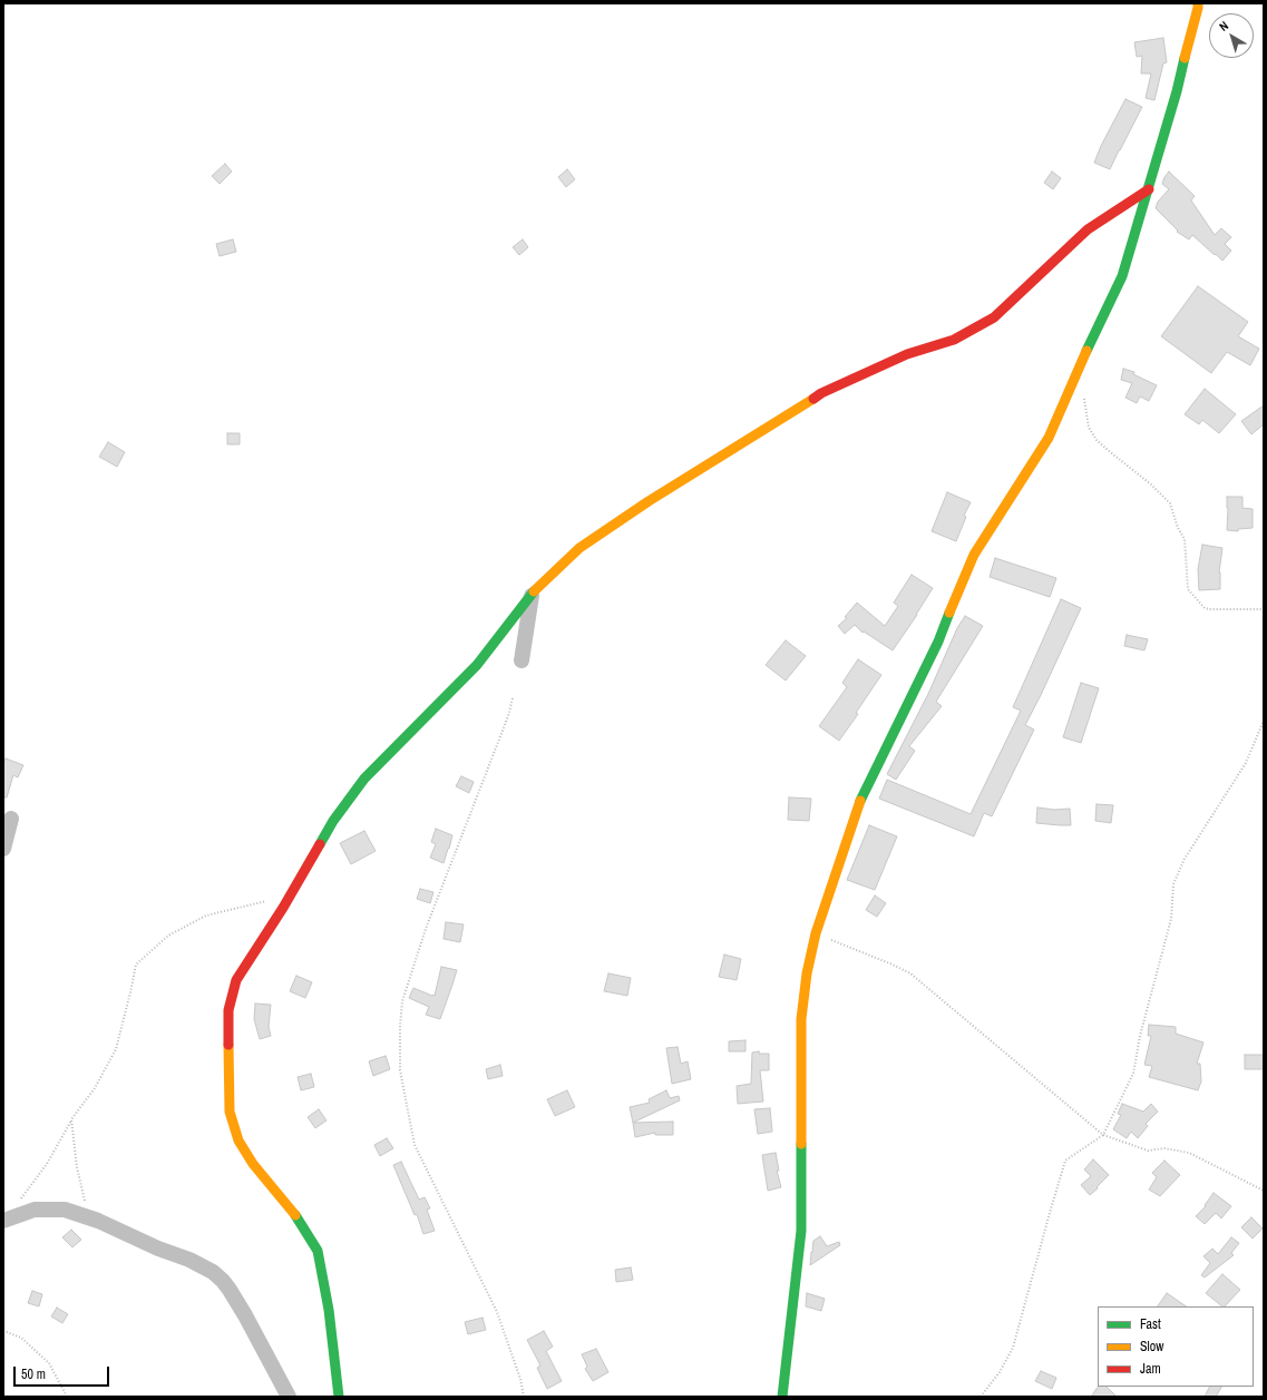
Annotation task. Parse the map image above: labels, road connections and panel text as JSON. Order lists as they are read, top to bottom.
{
  "legend": ["Fast", "Slow", "Jam"],
  "scale_bar": "50 m",
  "north": "top left"
}
